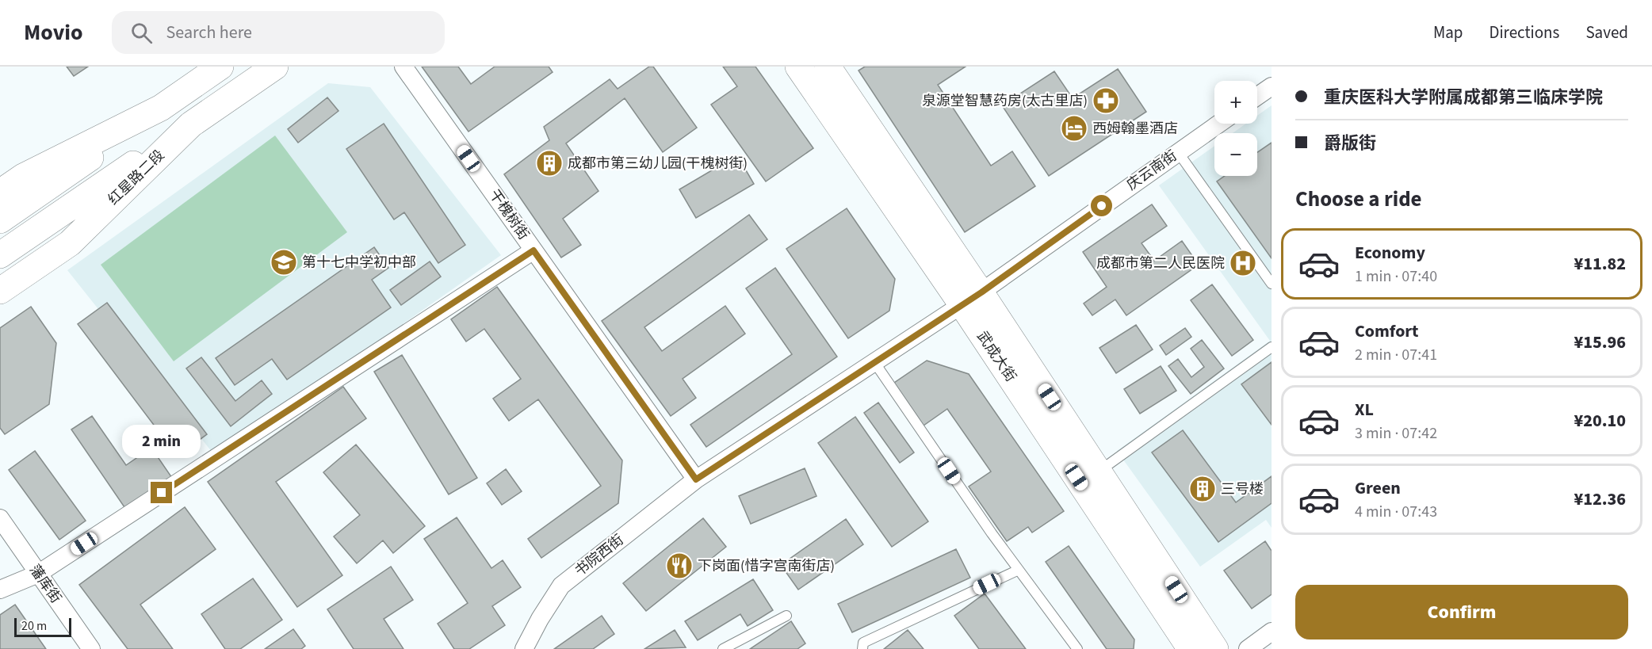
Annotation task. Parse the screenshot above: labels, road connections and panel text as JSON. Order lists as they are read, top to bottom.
{
  "streets": {
    "main road": ["红星路二段", "武成大街"],
    "street": [
      "庆云南街",
      "干槐树街",
      "书院西街",
      "藩库街"
    ]
  },
  "crossings": [
    ["庆云南街", "武成大街"],
    ["庆云南街", "书院西街"],
    ["干槐树街", "书院西街"]
  ],
  "places": {
    "pharmacy": ["泉源堂智慧药房(太古里店)"],
    "hotel": ["西姆翰墨酒店"],
    "building": ["成都市第三幼儿园(干槐树街)", "三号楼"],
    "school or university": ["第十七中学初中部"],
    "hospital": ["成都市第二人民医院"],
    "restaurant": ["下岗面(惜字宫南街店)"]
  },
  "scale_bar": "20 m",
  "page": {
    "header": "Movio",
    "search": "Search here",
    "nav": ["Map", "Directions", "Saved"],
    "banner": ["重庆医科大学附属成都第三临床学院", "爵版街"],
    "map_buttons": ["+", "−"],
    "heading": "Choose a ride",
    "list": [
      {
        "name": "Economy",
        "note": "1 min · 07:40",
        "value": "¥11.82"
      },
      {
        "name": "Comfort",
        "note": "2 min · 07:41",
        "value": "¥15.96"
      },
      {
        "name": "XL",
        "note": "3 min · 07:42",
        "value": "¥20.10"
      },
      {
        "name": "Green",
        "note": "4 min · 07:43",
        "value": "¥12.36"
      }
    ],
    "bubble": "2 min",
    "buttons": "Confirm",
    "scale": "20 m"
  }
}
